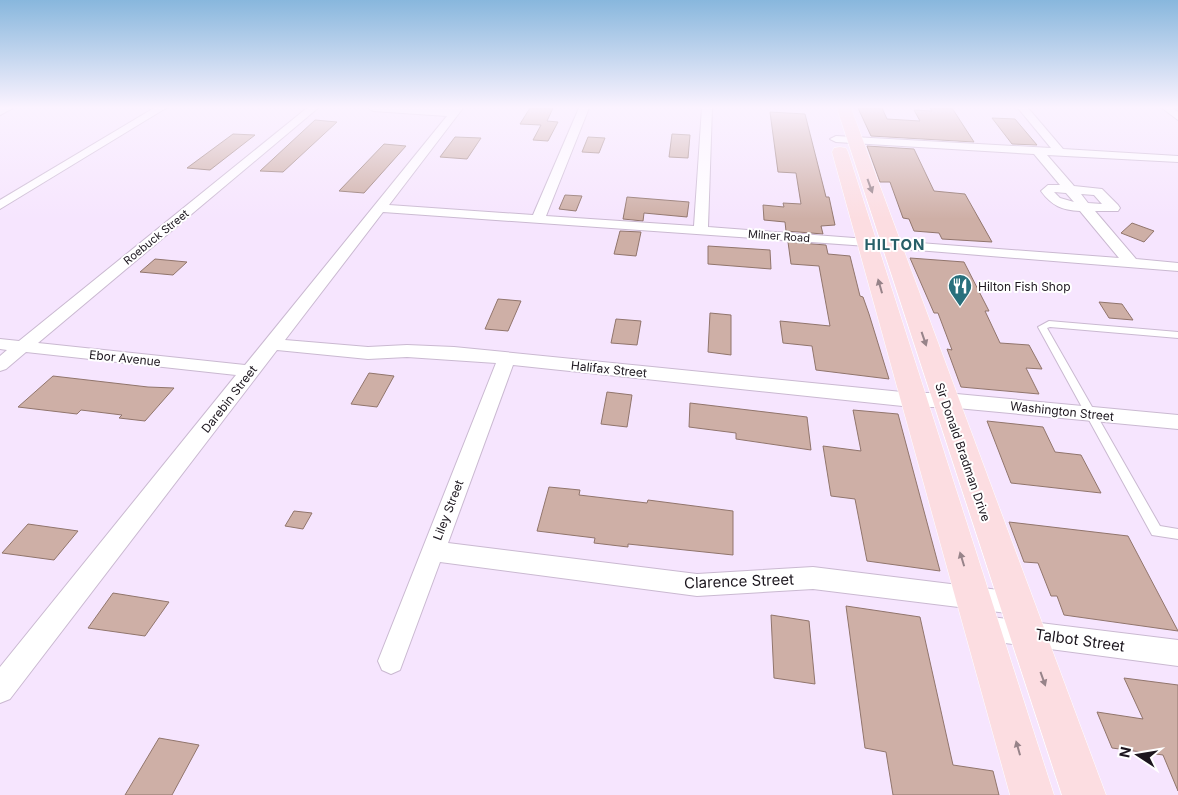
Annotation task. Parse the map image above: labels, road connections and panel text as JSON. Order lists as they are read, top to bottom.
{
  "streets": {
    "main road": ["Sir Donald Bradman Drive"],
    "street": [
      "Milner Road",
      "Roebuck Street",
      "Ebor Avenue",
      "Halifax Street",
      "Darebin Street",
      "Washington Street",
      "Liley Street",
      "Clarence Street",
      "Talbot Street"
    ]
  },
  "crossings": [
    ["Milner Road", "Darebin Street"],
    ["Milner Road", "Sir Donald Bradman Drive"],
    ["Roebuck Street", "Ebor Avenue"],
    ["Ebor Avenue", "Darebin Street"],
    ["Halifax Street", "Darebin Street"],
    ["Halifax Street", "Washington Street"],
    ["Halifax Street", "Sir Donald Bradman Drive"],
    ["Halifax Street", "Liley Street"],
    ["Washington Street", "Sir Donald Bradman Drive"],
    ["Sir Donald Bradman Drive", "Clarence Street"],
    ["Sir Donald Bradman Drive", "Talbot Street"],
    ["Liley Street", "Clarence Street"],
    ["Clarence Street", "Talbot Street"]
  ],
  "districts": ["HILTON"],
  "places": {
    "restaurant": ["Hilton Fish Shop"]
  },
  "north": "left"
}
